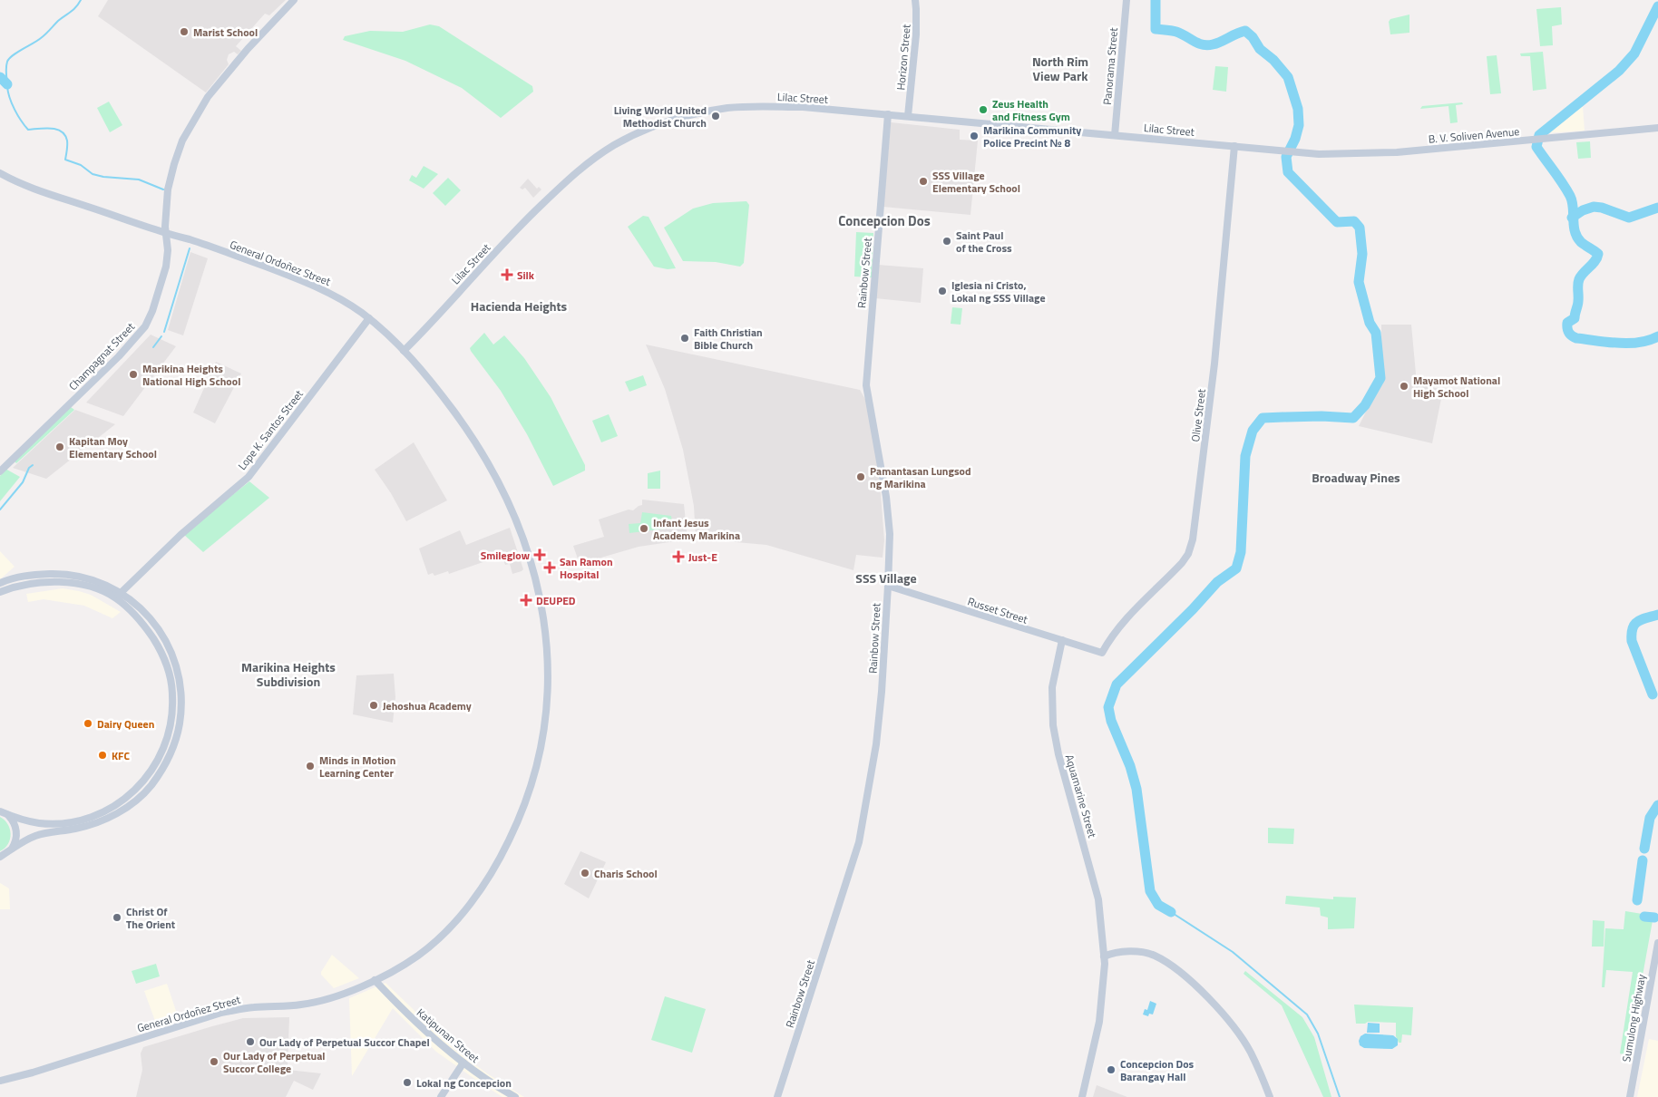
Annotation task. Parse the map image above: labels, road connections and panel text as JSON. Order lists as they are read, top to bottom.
{
  "streets": {
    "street": [
      "Horizon Street",
      "Panorama Street",
      "Lilac Street",
      "B. V. Soliven Avenue",
      "General Ordoñez Street",
      "Rainbow Street",
      "Champagnat Street",
      "Olive Street",
      "Lope K. Santos Street",
      "Russet Street",
      "Aquamarine Street",
      "Sumulong Highway",
      "Katipunan Street"
    ]
  },
  "crossings": [
    ["Horizon Street", "Lilac Street"],
    ["Panorama Street", "Lilac Street"],
    ["Lilac Street", "B. V. Soliven Avenue"],
    ["Lilac Street", "General Ordoñez Street"],
    ["Lilac Street", "Rainbow Street"],
    ["Lilac Street", "Olive Street"],
    ["General Ordoñez Street", "Champagnat Street"],
    ["General Ordoñez Street", "Lope K. Santos Street"],
    ["General Ordoñez Street", "Katipunan Street"],
    ["Rainbow Street", "Russet Street"],
    ["Olive Street", "Russet Street"],
    ["Russet Street", "Aquamarine Street"]
  ],
  "districts": [
    "North Rim View Park",
    "Concepcion Dos",
    "Hacienda Heights",
    "Broadway Pines",
    "SSS Village",
    "Marikina Heights Subdivision"
  ],
  "places": {
    "other": [
      "Marist School",
      "Zeus Health and Fitness Gym",
      "Living World United Methodist Church",
      "Marikina Community Police Precint № 8",
      "SSS Village Elementary School",
      "Saint Paul of the Cross",
      "Iglesia ni Cristo, Lokal ng SSS Village",
      "Faith Christian Bible Church",
      "Marikina Heights National High School",
      "Mayamot National High School",
      "Kapitan Moy Elementary School",
      "Pamantasan Lungsod ng Marikina",
      "Infant Jesus Academy Marikina",
      "Jehoshua Academy",
      "Dairy Queen",
      "KFC",
      "Minds in Motion Learning Center",
      "Charis School",
      "Christ Of The Orient",
      "Our Lady of Perpetual Succor Chapel",
      "Our Lady of Perpetual Succor College",
      "Concepcion Dos Barangay Hall",
      "Lokal ng Concepcion"
    ],
    "health": [
      "Silk",
      "Smileglow",
      "Just-E",
      "San Ramon Hospital",
      "DEUPED"
    ]
  }
}
